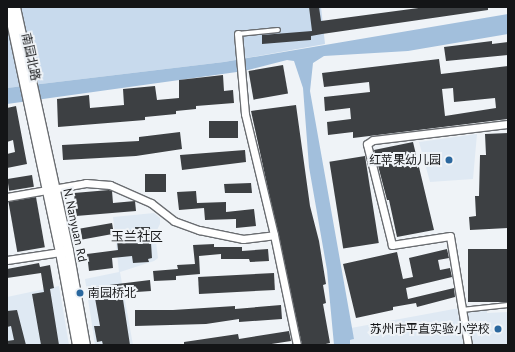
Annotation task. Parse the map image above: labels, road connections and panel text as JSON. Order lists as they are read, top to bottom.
{
  "streets": {
    "main road": ["南园北路", "N. Nanyuan Rd"]
  },
  "crossings": [
    ["南园北路", "N. Nanyuan Rd"]
  ],
  "districts": ["玉兰社区"],
  "places": ["红苹果幼儿园", "南园桥北", "苏州市平直实验小学校"]
}
